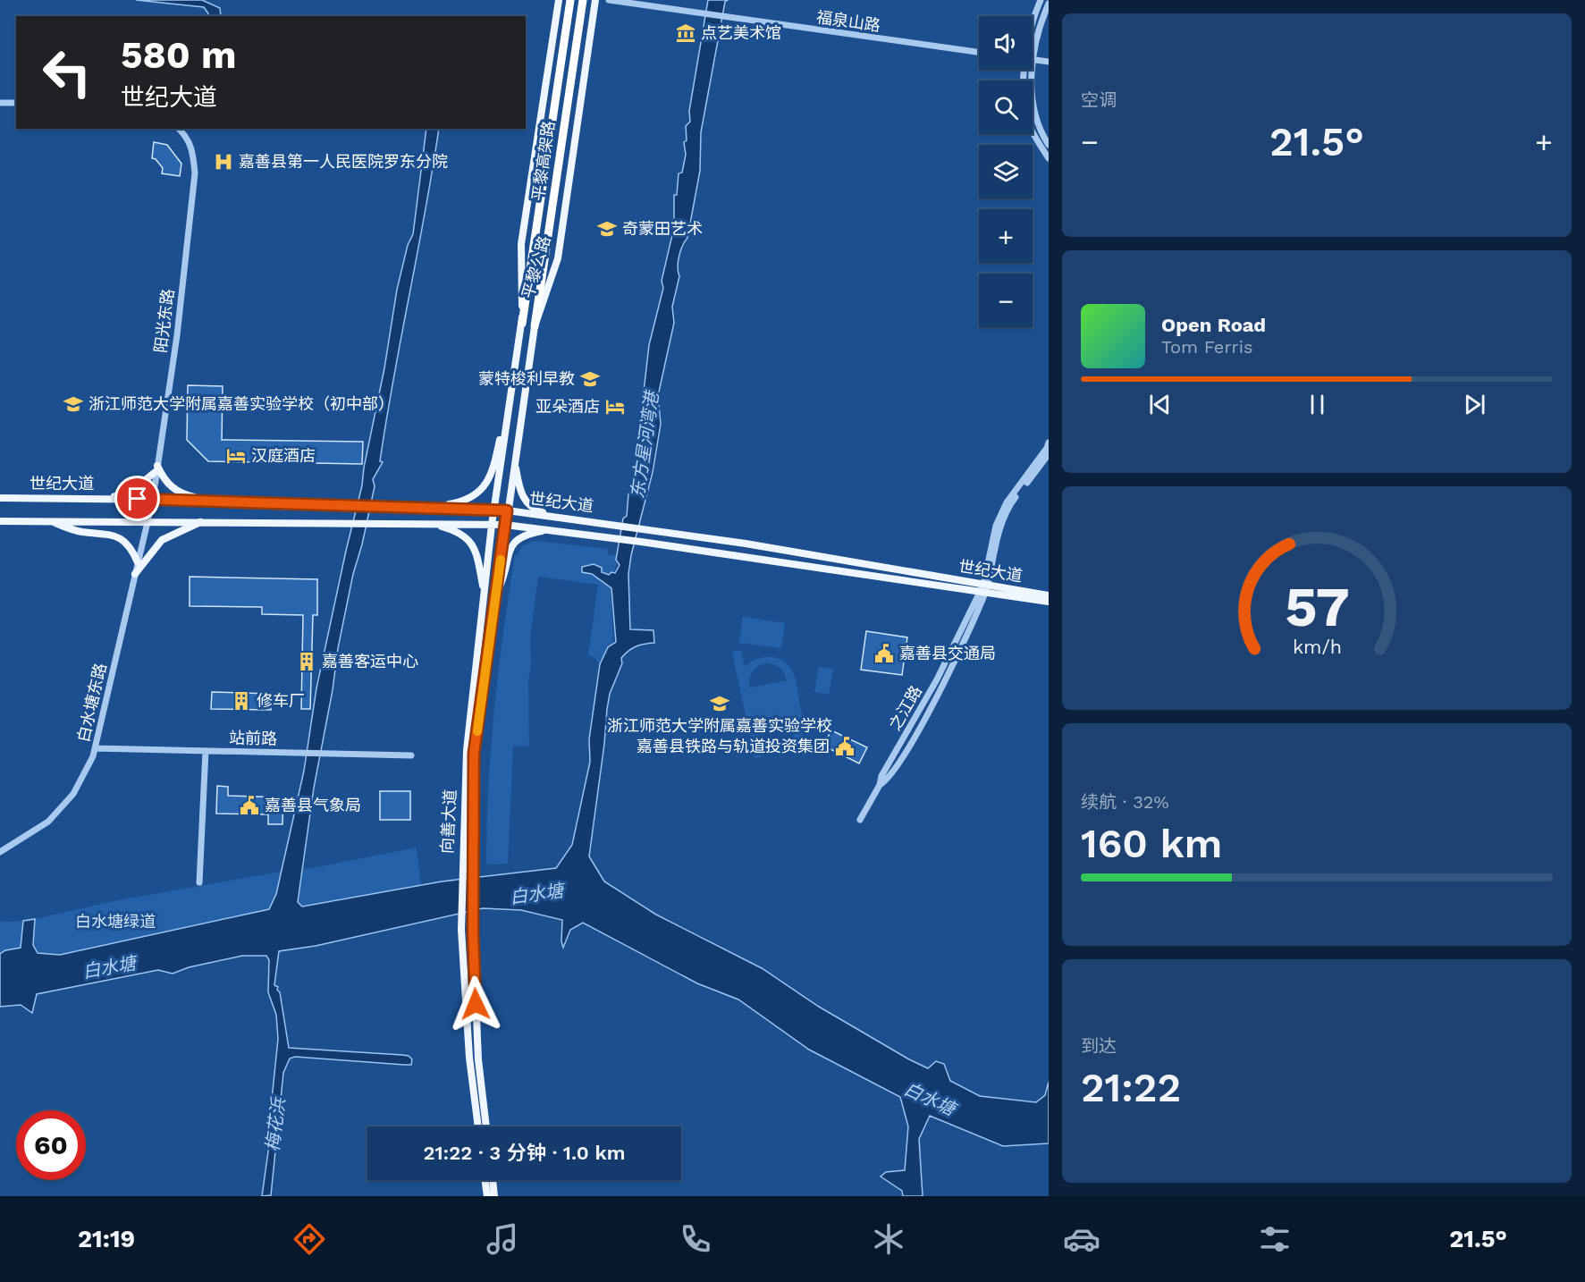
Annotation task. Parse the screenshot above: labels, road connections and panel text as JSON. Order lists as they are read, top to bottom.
{
  "streets": {
    "highway": ["平黎高架路"],
    "main road": ["平黎公路", "世纪大道", "向善大道"],
    "street": [
      "福泉山路",
      "阳光东路",
      "白水塘东路",
      "之江路",
      "站前路"
    ]
  },
  "crossings": [
    ["平黎高架路", "平黎公路"],
    ["平黎公路", "世纪大道"],
    ["平黎公路", "向善大道"],
    ["阳光东路", "世纪大道"],
    ["阳光东路", "白水塘东路"],
    ["世纪大道", "白水塘东路"],
    ["世纪大道", "之江路"],
    ["世纪大道", "向善大道"],
    ["白水塘东路", "站前路"]
  ],
  "water": ["东方星河湾港", "白水塘", "梅花浜"],
  "parks": ["白水塘绿道"],
  "places": {
    "museum": ["点艺美术馆"],
    "hospital": ["嘉善县第一人民医院罗东分院"],
    "school or university": [
      "奇蒙田艺术",
      "蒙特梭利早教",
      "浙江师范大学附属嘉善实验学校（初中部）",
      "浙江师范大学附属嘉善实验学校"
    ],
    "hotel": ["亚朵酒店", "汉庭酒店"],
    "public building": ["嘉善县交通局", "嘉善县铁路与轨道投资集团", "嘉善县气象局"],
    "building": ["嘉善客运中心", "修车厂"]
  },
  "page": {
    "tile": [
      "空调",
      ["续航 · 32%", "160 km"],
      ["到达", "21:22"]
    ],
    "map_buttons": ["+", "−"],
    "turn": ["580 m", "世纪大道"],
    "heat": ["−", "21.5°", "+"],
    "song": ["Open Road", "Tom Ferris"],
    "limit": "60",
    "trip": "21:22 · 3 分钟 · 1.0 km",
    "tabs": ["21:19", "21.5°"],
    "gauge": ["57", "km/h"]
  }
}
